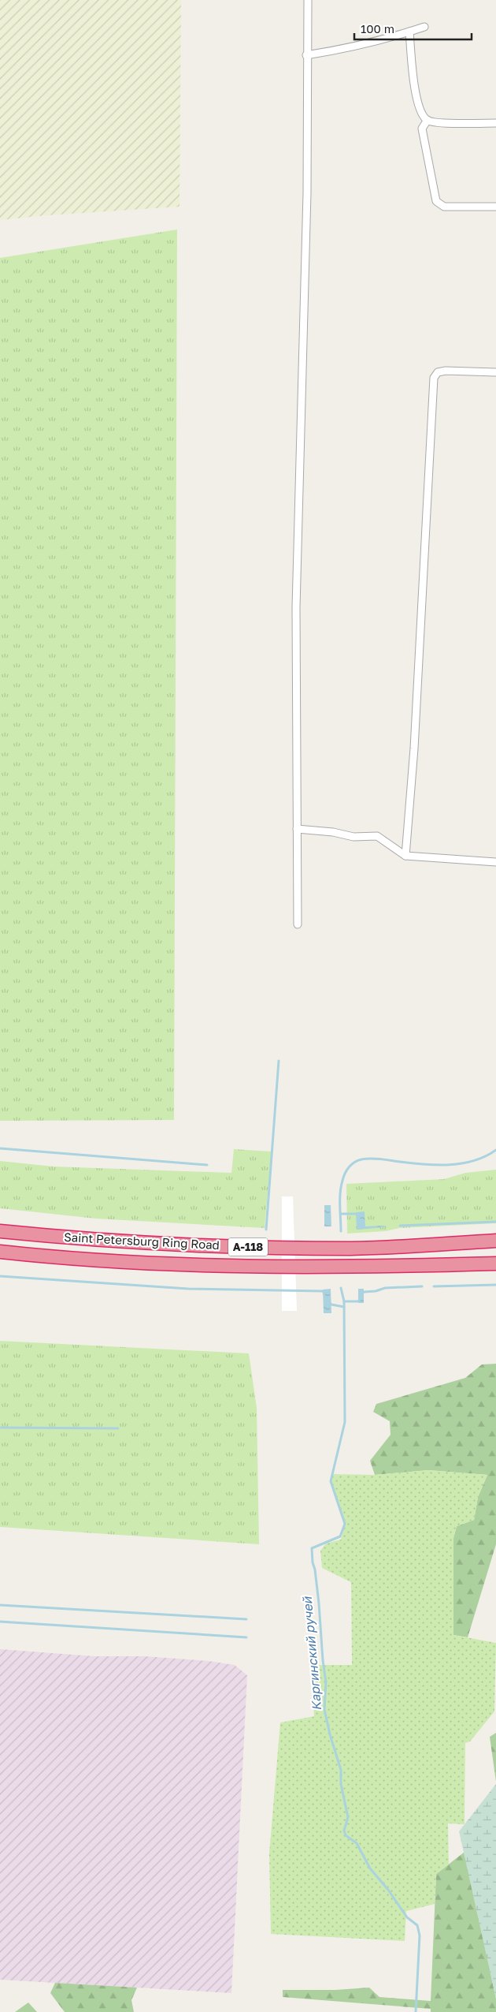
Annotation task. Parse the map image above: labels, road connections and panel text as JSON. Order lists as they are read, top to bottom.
{
  "streets": {
    "highway": ["Saint Petersburg Ring Road", "А-118"]
  },
  "water": ["Каргинский ручей"],
  "scale_bar": "100 m"
}
